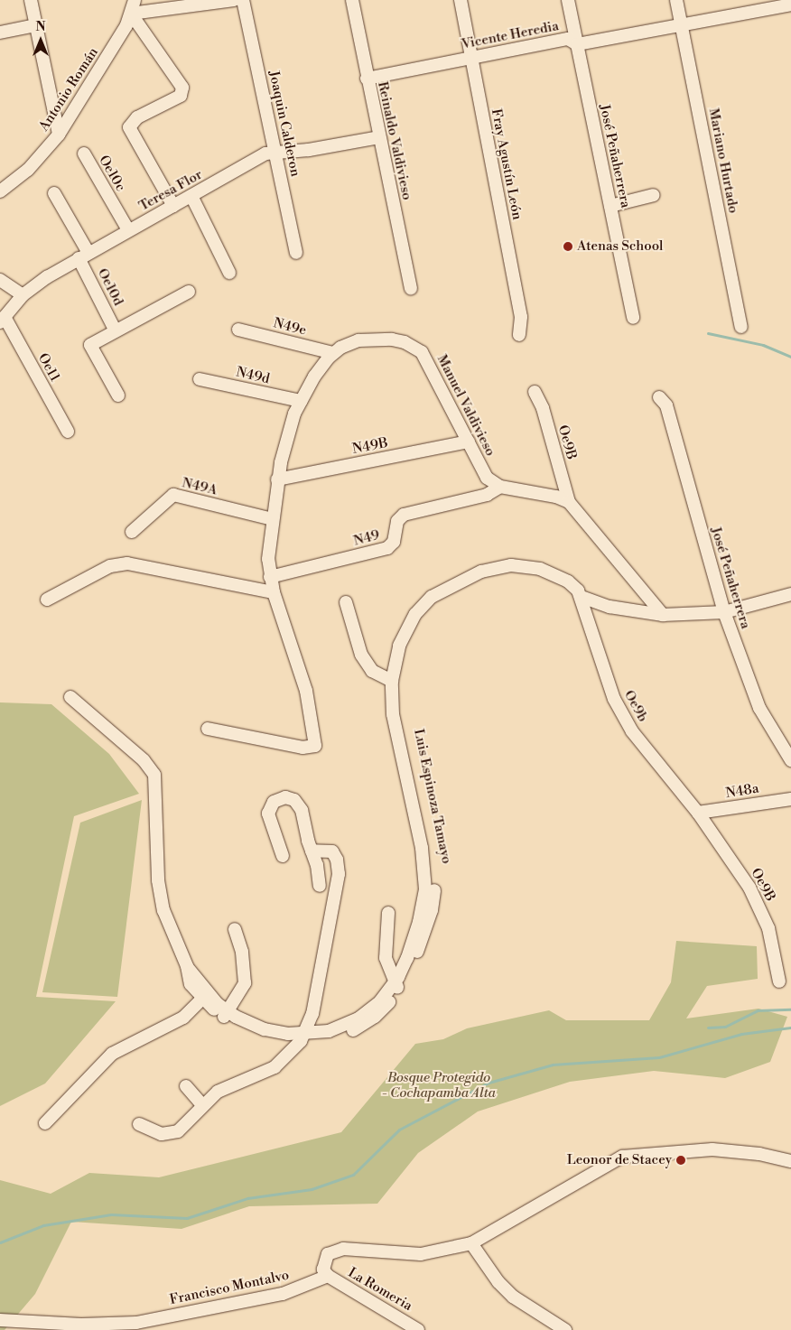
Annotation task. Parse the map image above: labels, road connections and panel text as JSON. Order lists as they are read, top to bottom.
{
  "streets": {
    "street": [
      "Vicente Heredia",
      "Antonio Román",
      "Joaquin Calderon",
      "Reinaldo Valdivieso",
      "José Peñaherrera",
      "Mariano Hurtado",
      "Fray Agustín León",
      "Oe10c",
      "Teresa Flor",
      "Oe10d",
      "N49e",
      "Oe11",
      "N49d",
      "Manuel Valdivieso",
      "Oe9B",
      "N49B",
      "N49A",
      "N49",
      "Oe9b",
      "N48a",
      "Luis Espinoza Tamayo",
      "Francisco Montalvo",
      "La Romeria"
    ]
  },
  "crossings": [
    ["Vicente Heredia", "Reinaldo Valdivieso"],
    ["Vicente Heredia", "José Peñaherrera"],
    ["Vicente Heredia", "Mariano Hurtado"],
    ["Vicente Heredia", "Fray Agustín León"],
    ["Joaquin Calderon", "Teresa Flor"],
    ["Reinaldo Valdivieso", "Teresa Flor"],
    ["Oe10c", "Teresa Flor"],
    ["Teresa Flor", "Oe10d"],
    ["Teresa Flor", "Oe11"],
    ["N49e", "Manuel Valdivieso"],
    ["N49d", "Manuel Valdivieso"],
    ["Manuel Valdivieso", "N49B"],
    ["Manuel Valdivieso", "N49A"],
    ["Manuel Valdivieso", "N49"],
    ["Oe9B", "Oe9b"],
    ["Oe9B", "N48a"],
    ["Oe9b", "N48a"],
    ["Oe9b", "Luis Espinoza Tamayo"],
    ["Francisco Montalvo", "La Romeria"]
  ],
  "parks": ["Bosque Protegido - Cochapamba Alta"],
  "places": ["Atenas School", "Leonor de Stacey"],
  "north": "top"
}
